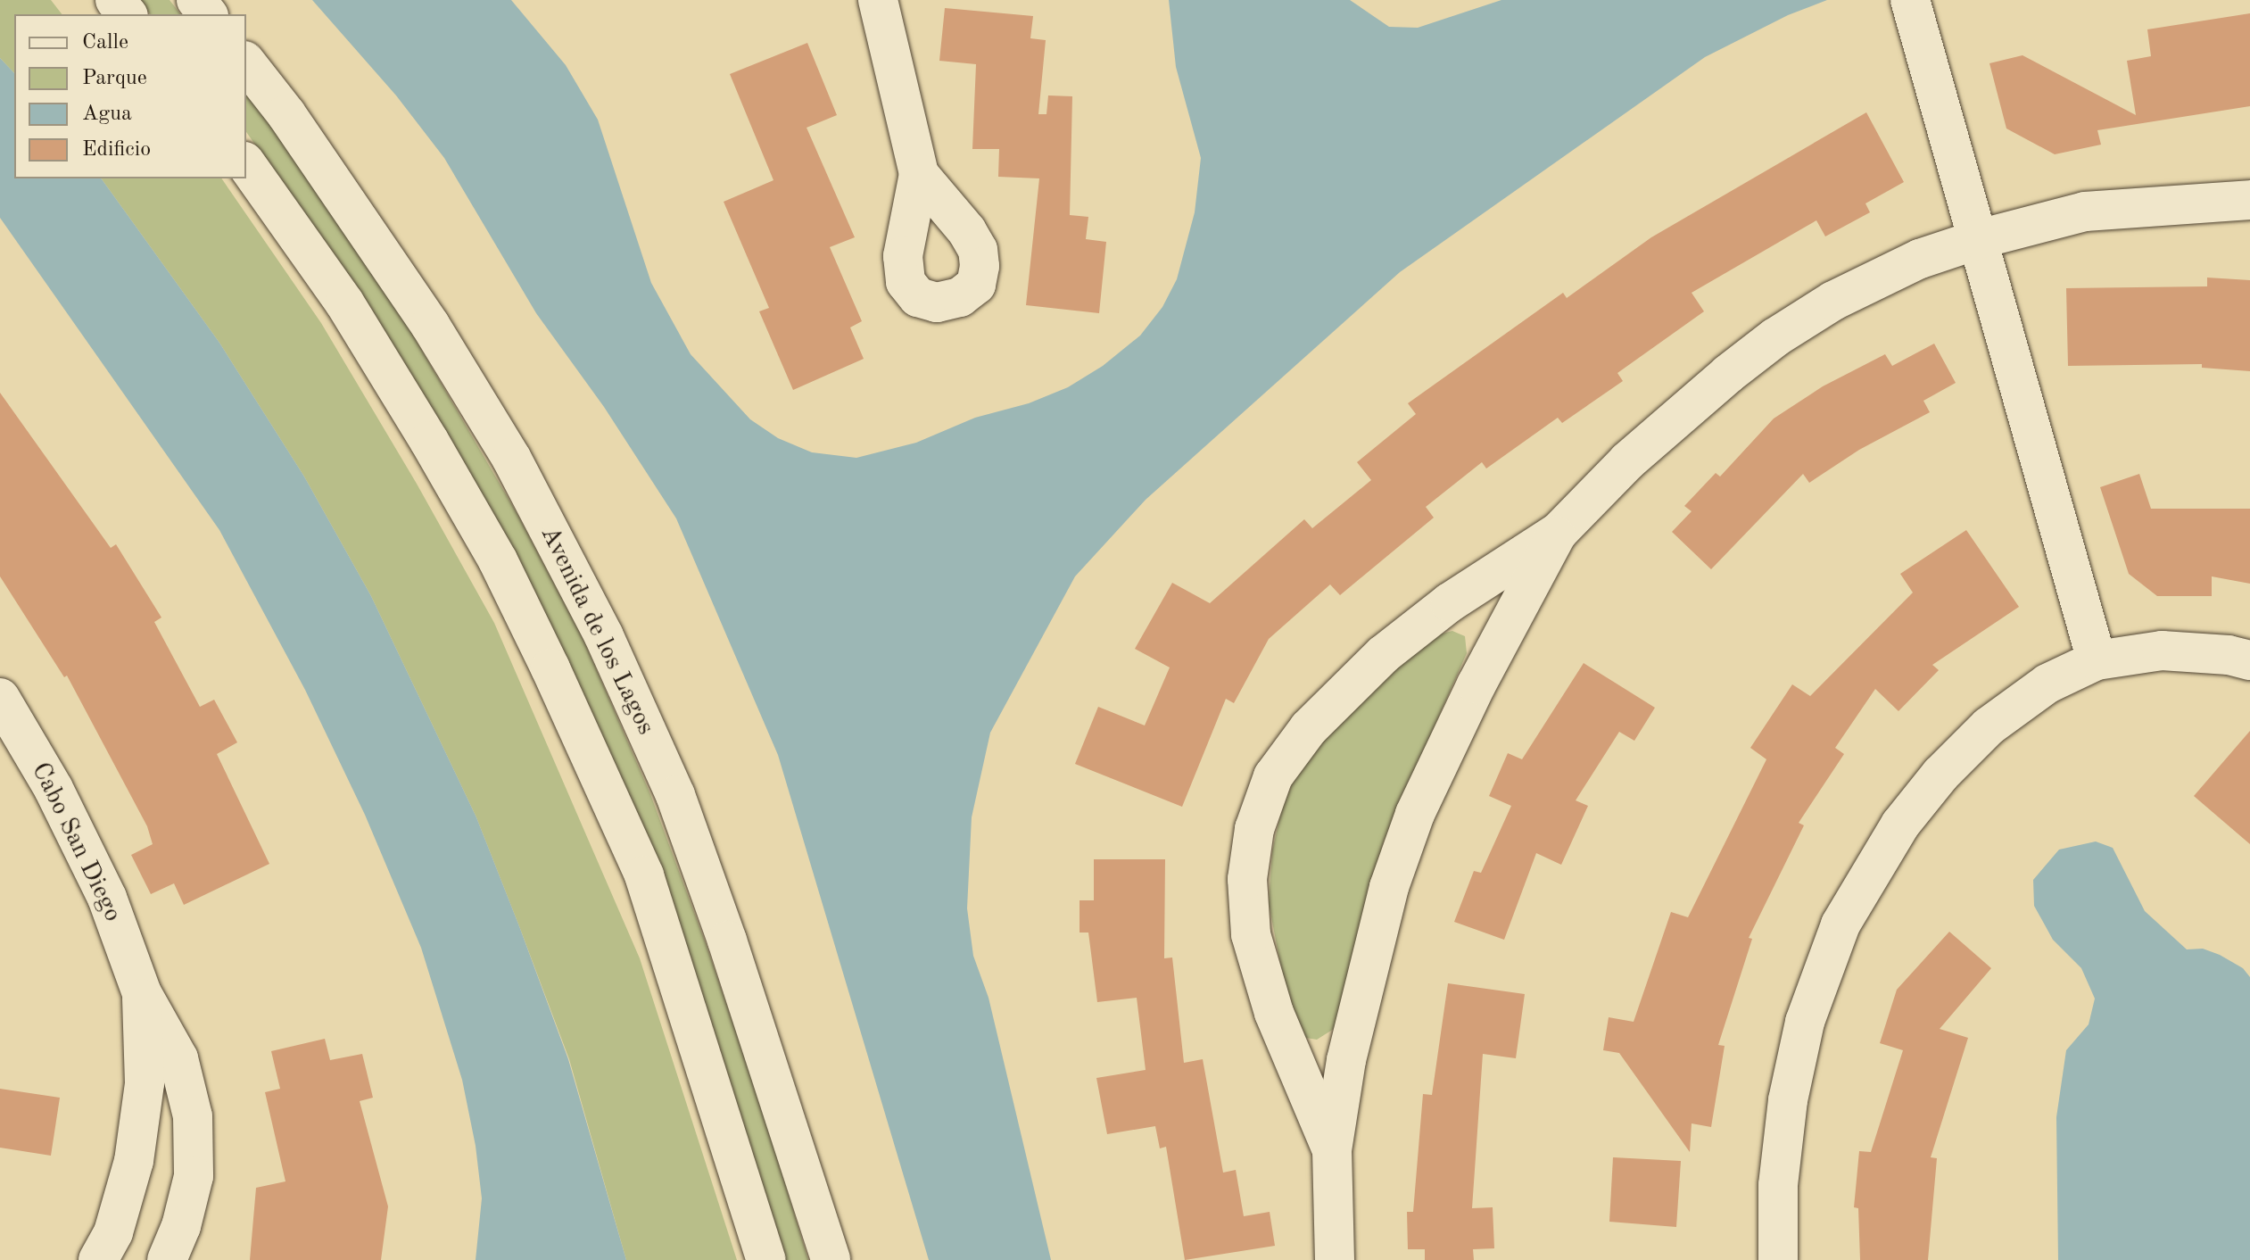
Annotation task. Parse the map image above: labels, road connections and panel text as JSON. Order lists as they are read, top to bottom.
{
  "streets": {
    "street": ["Avenida de los Lagos", "Cabo San Diego"]
  },
  "legend": [
    "Calle",
    "Parque",
    "Agua",
    "Edificio"
  ]
}
